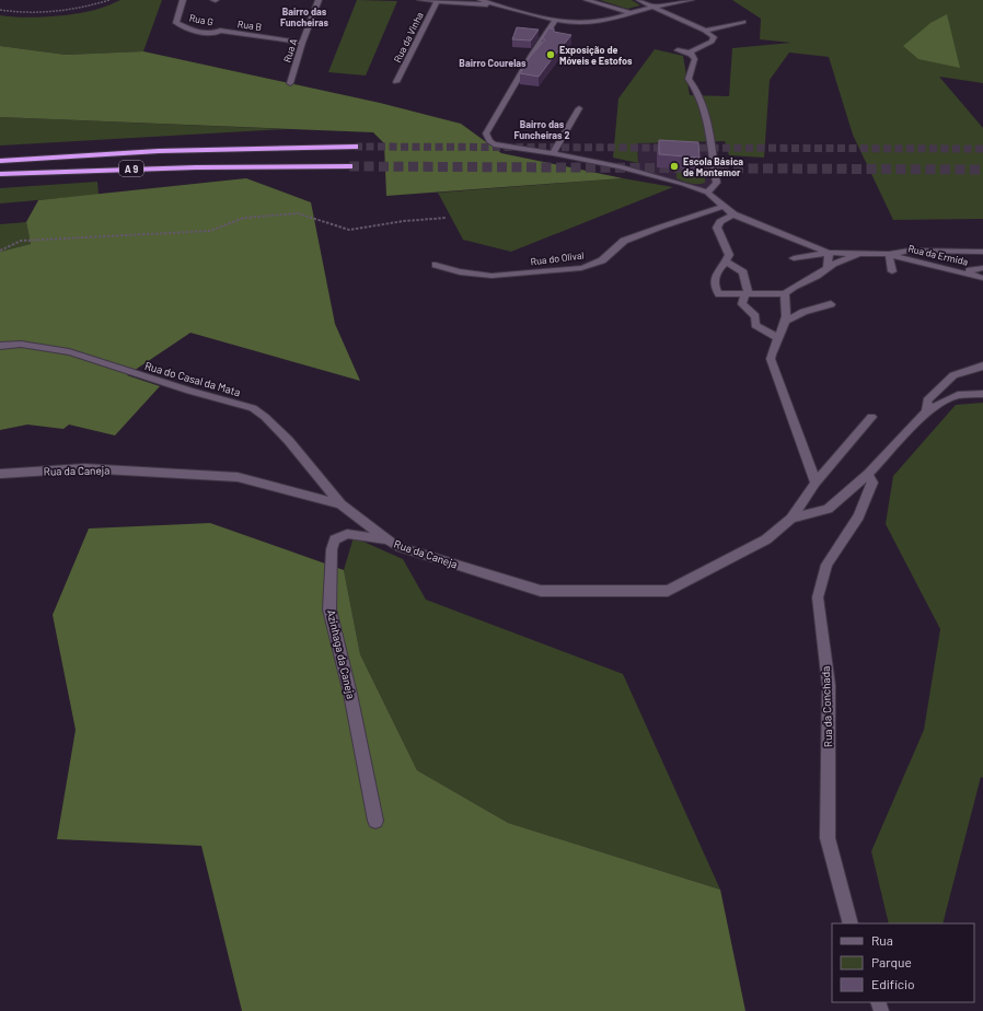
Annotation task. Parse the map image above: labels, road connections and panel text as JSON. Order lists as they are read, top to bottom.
{
  "streets": {
    "highway": ["A 9"],
    "street": [
      "Rua G",
      "Rua B",
      "Rua da Vinha",
      "Rua A",
      "Rua da Ermida",
      "Rua do Olival",
      "Rua do Casal da Mata",
      "Rua da Caneja",
      "Azinhaga da Caneja",
      "Rua da Conchada"
    ]
  },
  "crossings": [
    ["Rua G", "Rua B"],
    ["Rua B", "Rua A"],
    ["Rua do Casal da Mata", "Rua da Caneja"],
    ["Rua da Caneja", "Azinhaga da Caneja"]
  ],
  "districts": ["Bairro das Funcheiras", "Bairro Courelas", "Bairro das Funcheiras 2"],
  "places": ["Exposição de Móveis e Estofos", "Escola Básica de Montemor"],
  "legend": ["Rua", "Parque", "Edifício"]
}
